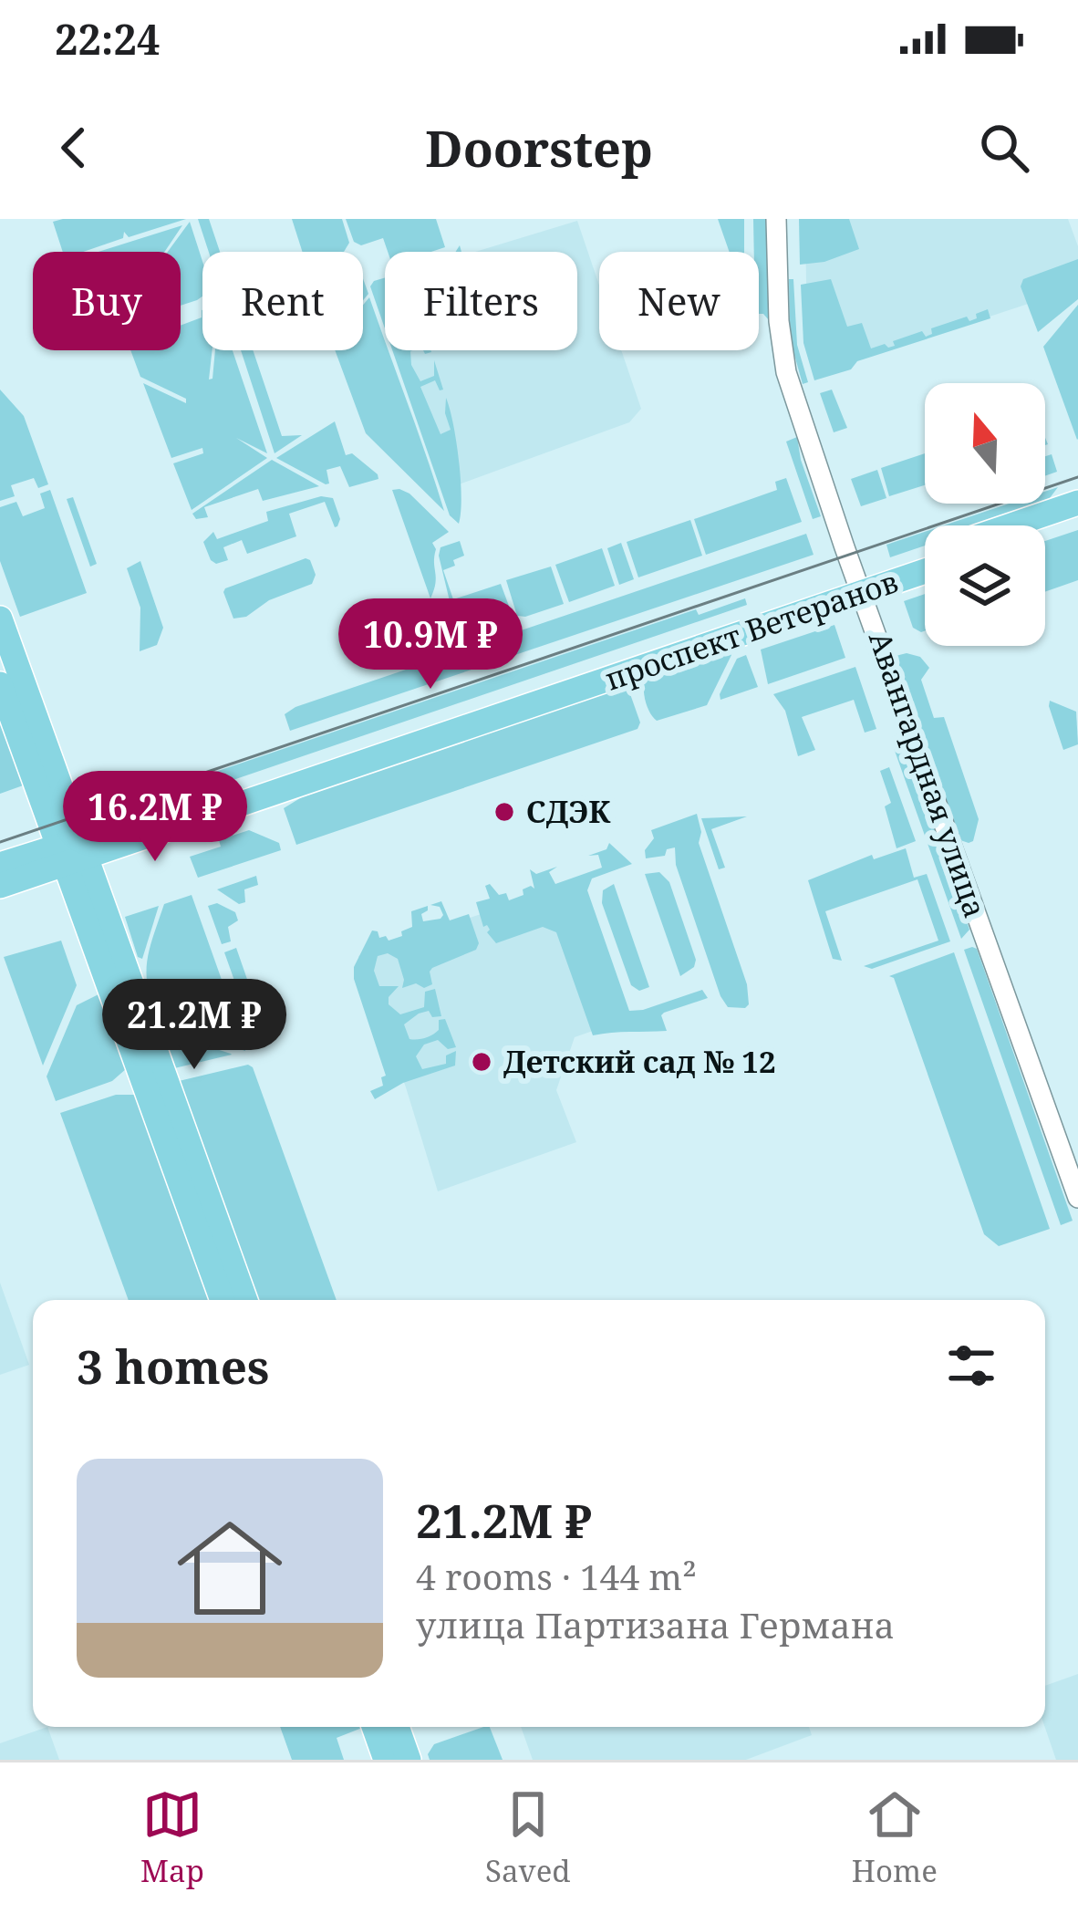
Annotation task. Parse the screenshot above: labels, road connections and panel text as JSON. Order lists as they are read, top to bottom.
{
  "streets": {
    "main road": ["проспект Ветеранов"],
    "street": ["Авангардная улица"]
  },
  "crossings": [
    ["проспект Ветеранов", "Авангардная улица"]
  ],
  "places": ["СДЭК", "Детский сад № 12"],
  "north": "top",
  "page": {
    "status": "22:24",
    "header": "Doorstep",
    "chip": [
      "Buy",
      "Rent",
      "Filters",
      "New"
    ],
    "price": ["10.9M ₽", "16.2M ₽", "21.2M ₽"],
    "heading": "3 homes",
    "list": [
      {
        "name": "21.2M ₽",
        "note": "4 rooms · 144 m² · улица Партизана Германа"
      }
    ],
    "tabs": ["Map", "Saved", "Home"]
  }
}
